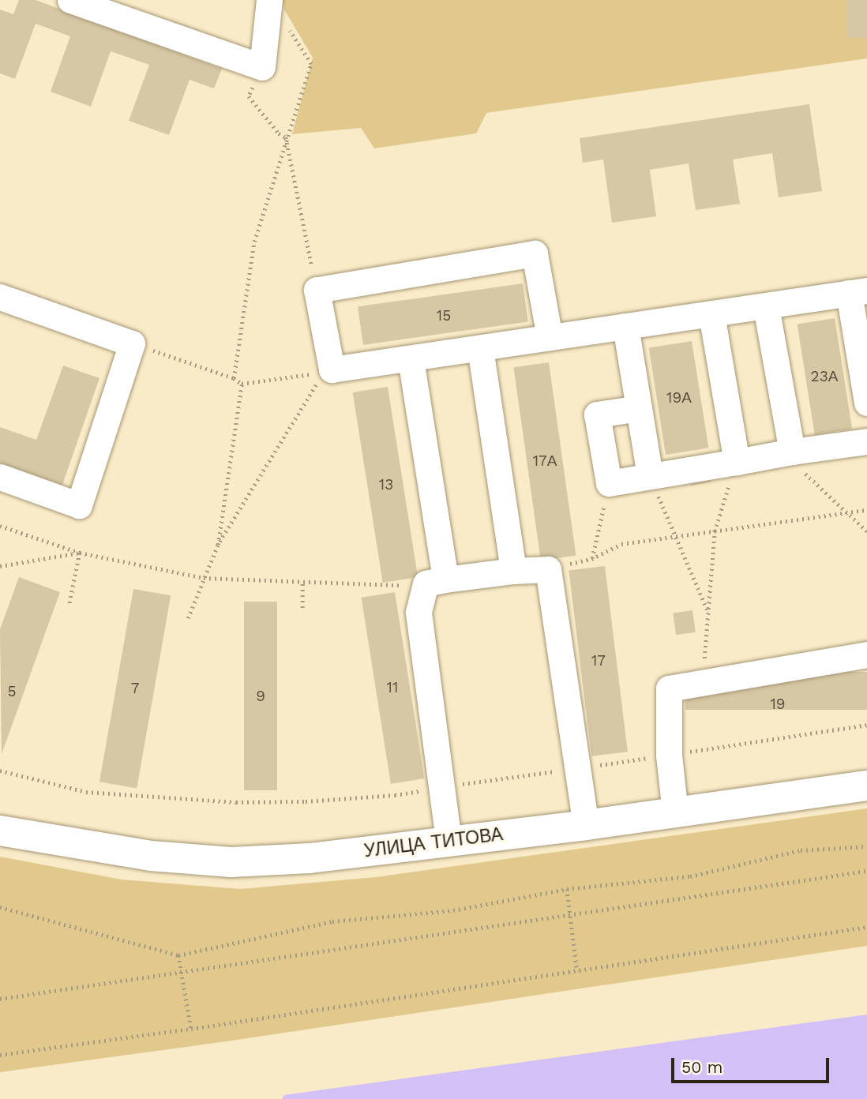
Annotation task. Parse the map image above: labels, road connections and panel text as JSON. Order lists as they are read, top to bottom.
{
  "streets": {
    "main road": ["УЛИЦА ТИТОВА"]
  },
  "house_numbers": [
    "15",
    "23А",
    "19А",
    "17А",
    "13",
    "17",
    "11",
    "7",
    "5",
    "9",
    "19"
  ],
  "scale_bar": "50 m"
}
